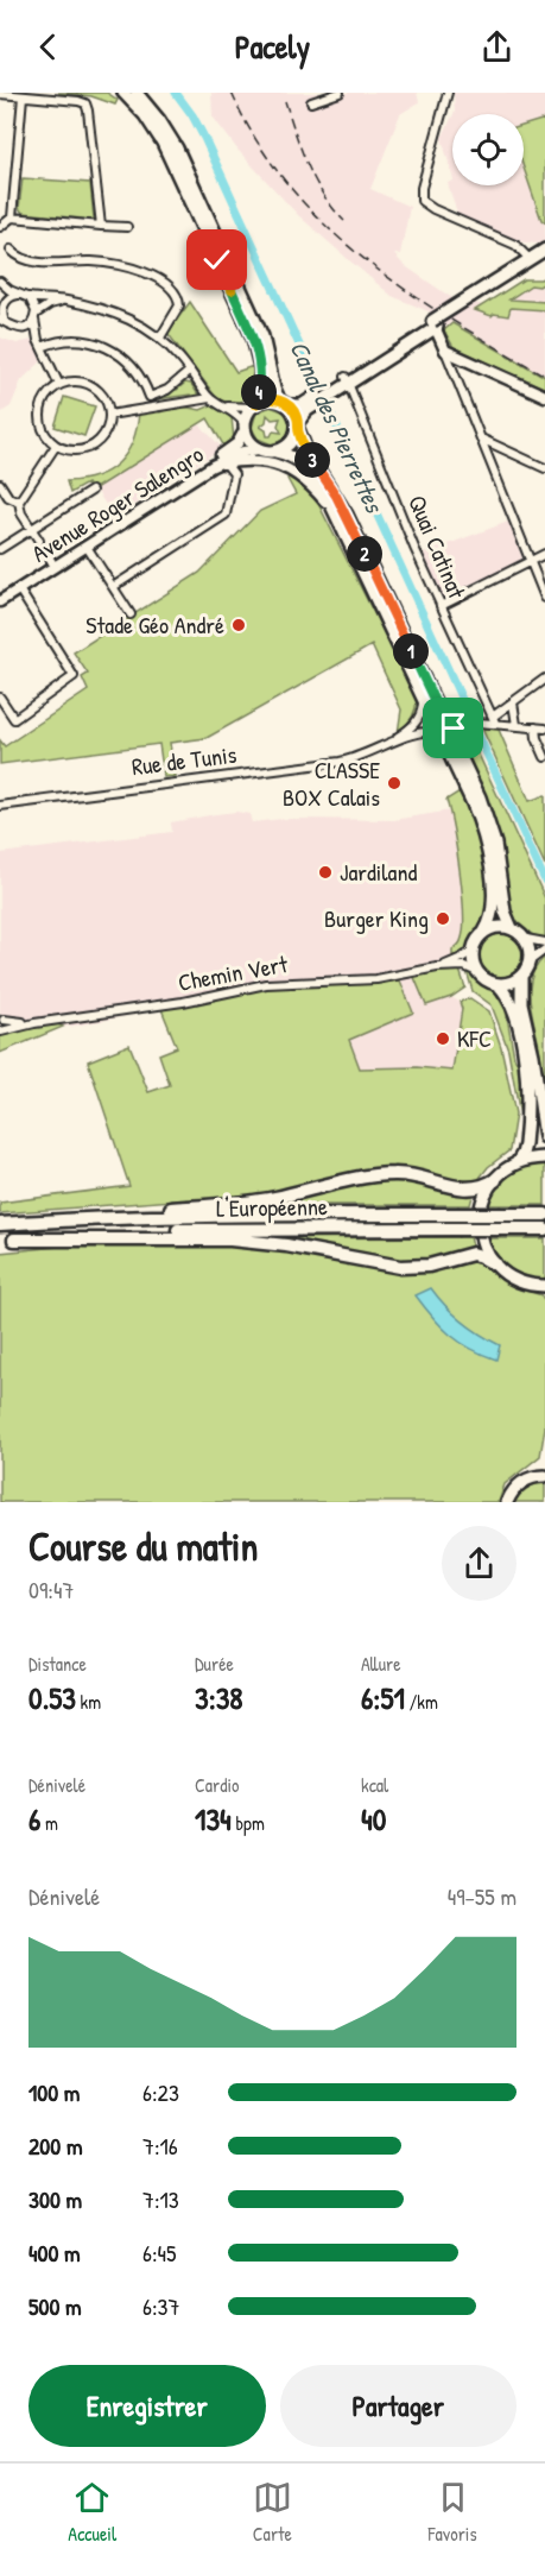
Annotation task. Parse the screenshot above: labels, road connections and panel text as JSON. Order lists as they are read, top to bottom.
{
  "streets": {
    "highway": ["L'Européenne"],
    "main road": ["Avenue Roger Salengro"],
    "street": ["Quai Catinat", "Rue de Tunis", "Chemin Vert"]
  },
  "water": ["Canal des Pierrettes"],
  "places": [
    "Stade Géo André",
    "CLASSE BOX Calais",
    "Jardiland",
    "Burger King",
    "KFC"
  ],
  "page": {
    "header": "Pacely",
    "pins": [
      "4",
      "3",
      "2",
      "1"
    ],
    "heading": ["Course du matin", "09:47"],
    "stats": [
      ["Distance", "0.53 km"],
      ["Durée", "3:38"],
      ["Allure", "6:51 /km"],
      ["Dénivelé", "6 m"],
      ["Cardio", "134 bpm"],
      ["kcal", "40"]
    ],
    "chart": ["Dénivelé", "49–55 m"],
    "list": [
      {
        "name": "100 m",
        "note": "6:23"
      },
      {
        "name": "200 m",
        "note": "7:16"
      },
      {
        "name": "300 m",
        "note": "7:13"
      },
      {
        "name": "400 m",
        "note": "6:45"
      },
      {
        "name": "500 m",
        "note": "6:37"
      }
    ],
    "buttons": ["Enregistrer", "Partager"],
    "tabs": ["Accueil", "Carte", "Favoris"]
  }
}
